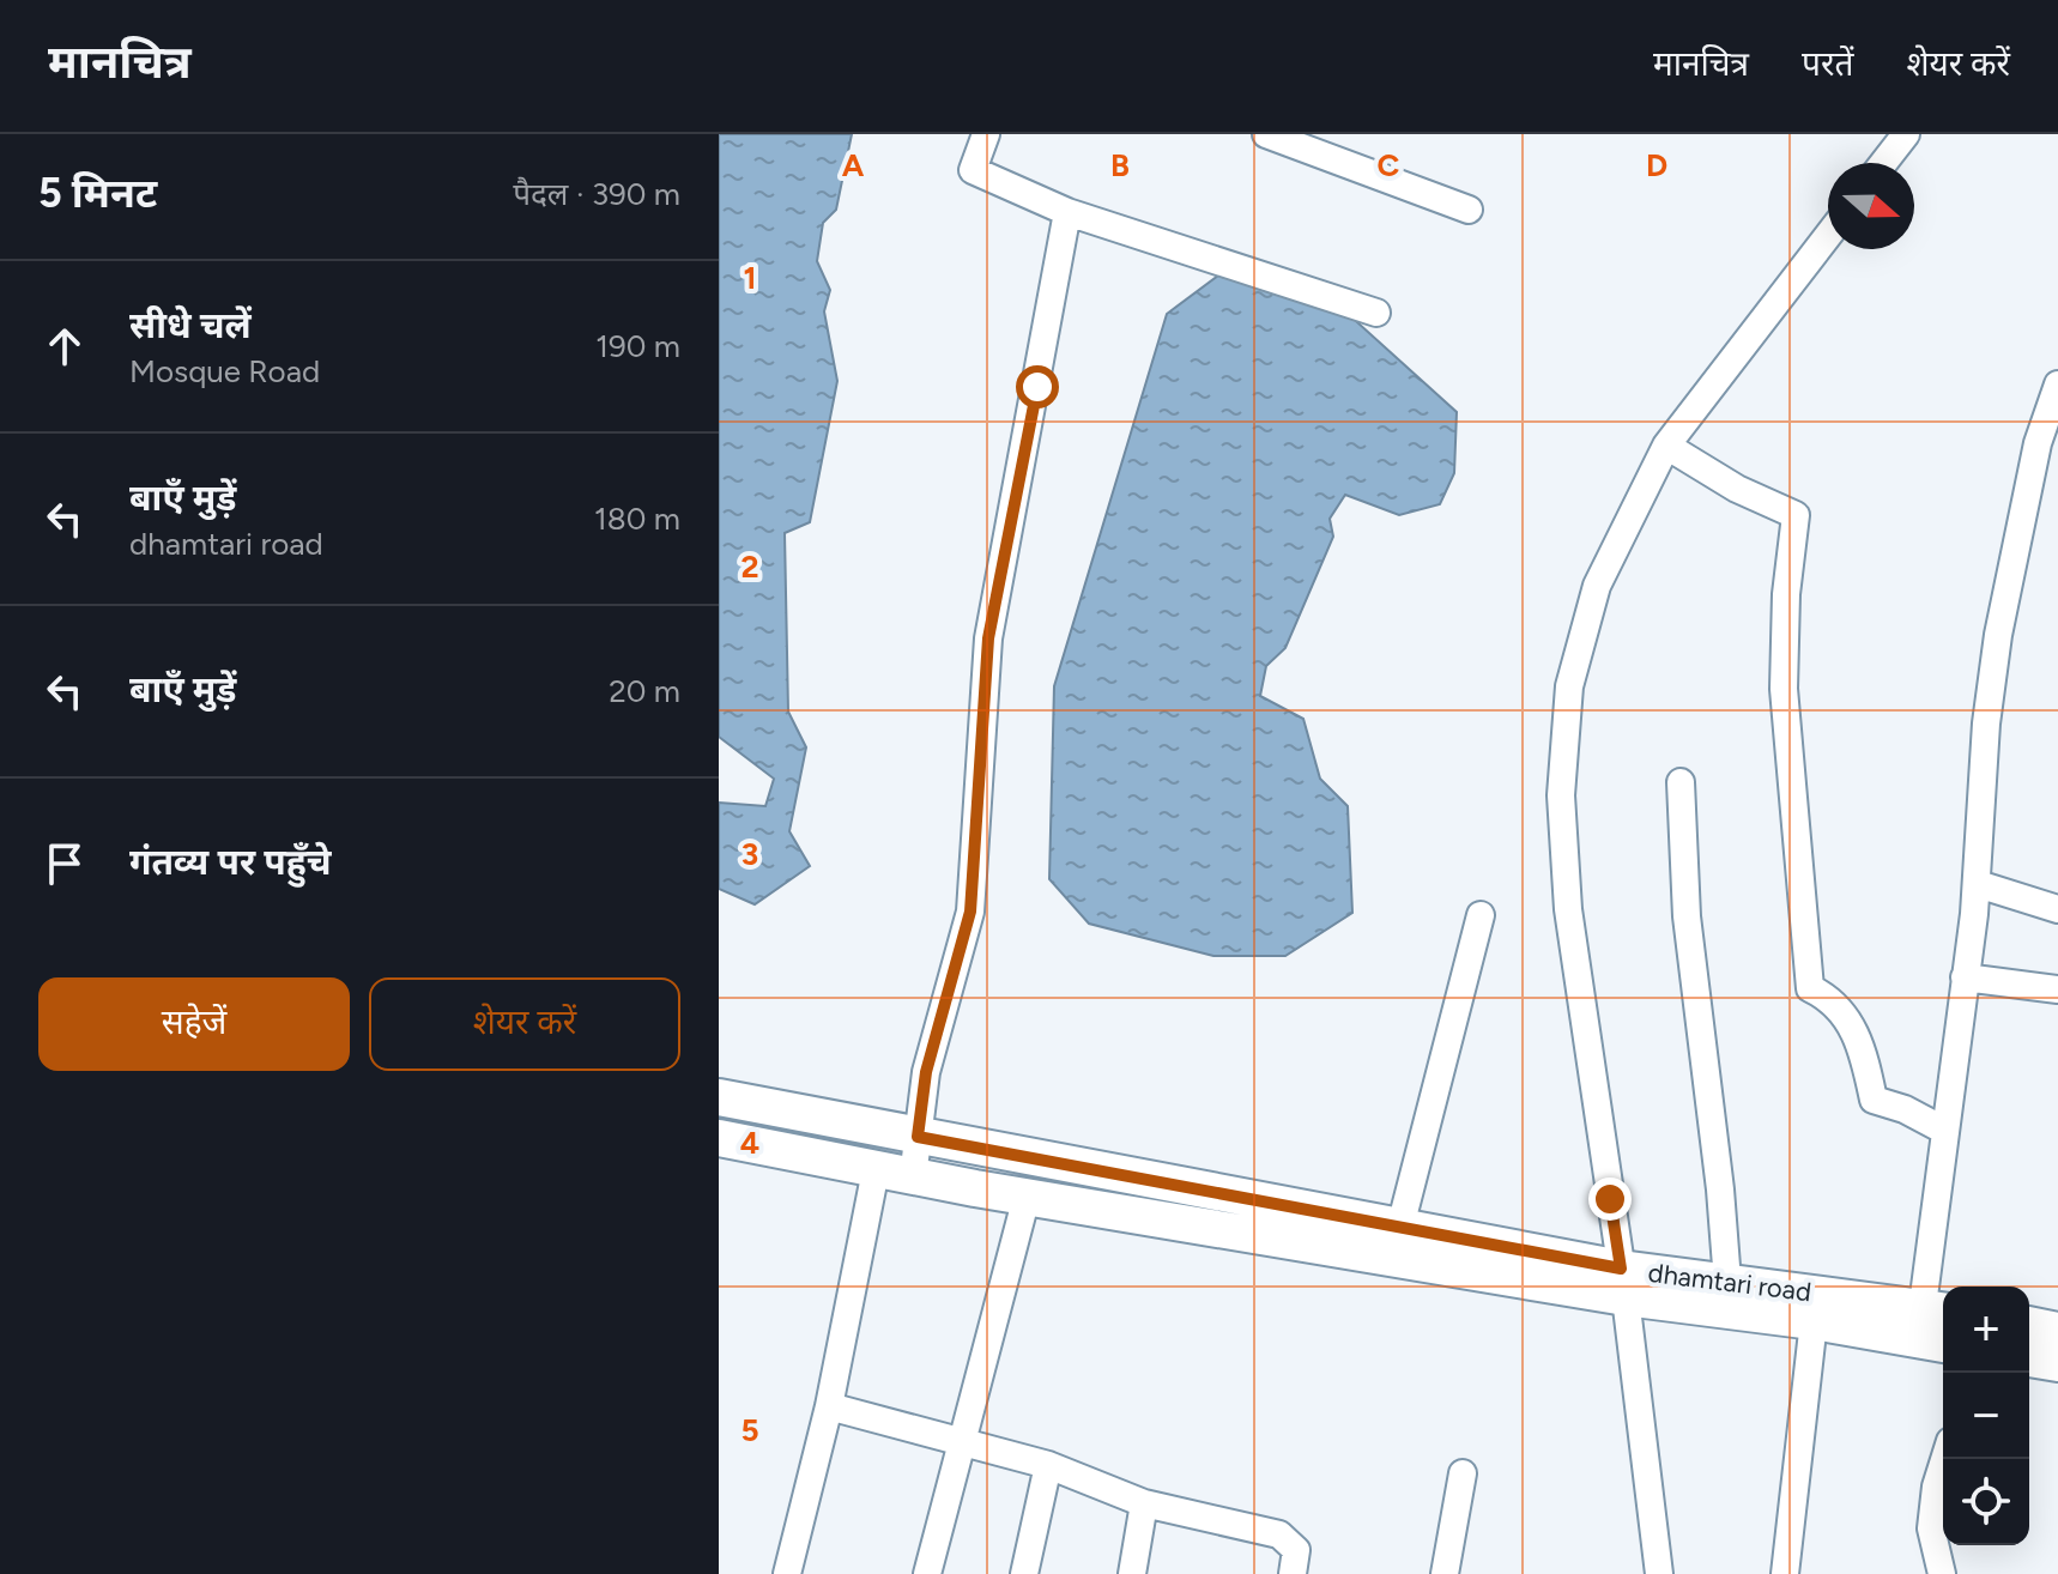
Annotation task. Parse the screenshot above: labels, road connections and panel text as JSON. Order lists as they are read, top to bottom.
{
  "streets": {
    "main road": ["dhamtari road"]
  },
  "north": "right",
  "page": {
    "header": "मानचित्र",
    "nav": ["मानचित्र", "परतें", "शेयर करें"],
    "heading": ["5 मिनट", "पैदल · 390 m"],
    "list": [
      ["सीधे चलें", "Mosque Road", "190 m"],
      ["बाएँ मुड़ें", "dhamtari road", "180 m"],
      ["बाएँ मुड़ें", "20 m"],
      "गंतव्य पर पहुँचे"
    ],
    "buttons": ["सहेजें", "शेयर करें"],
    "map_buttons": ["+", "−"]
  },
  "grid": {
    "columns": [
      "A",
      "B",
      "C",
      "D"
    ],
    "rows": [
      "1",
      "2",
      "3",
      "4",
      "5"
    ]
  }
}
